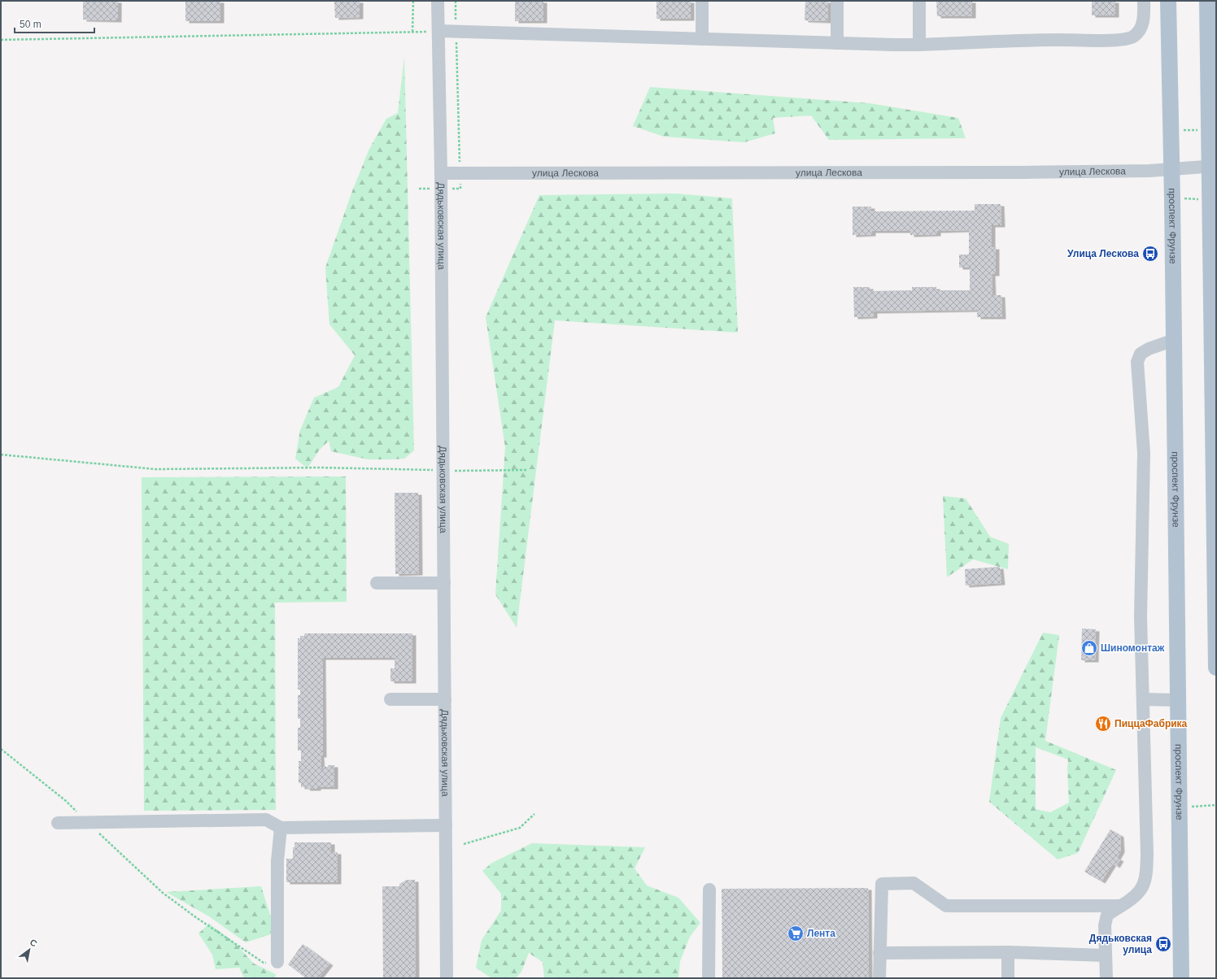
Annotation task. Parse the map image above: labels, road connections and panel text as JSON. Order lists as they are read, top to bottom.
{
  "streets": {
    "main road": ["проспект Фрунзе"],
    "street": ["улица Лескова", "Дядьковская улица"]
  },
  "crossings": [
    ["улица Лескова", "Дядьковская улица"],
    ["улица Лескова", "проспект Фрунзе"]
  ],
  "places": {
    "bus stop": ["Улица Лескова", "Дядьковская улица"],
    "shop": ["Шиномонтаж"],
    "restaurant": ["ПиццаФабрика"],
    "supermarket": ["Лента"]
  },
  "scale_bar": "50 m",
  "north": "top right"
}
